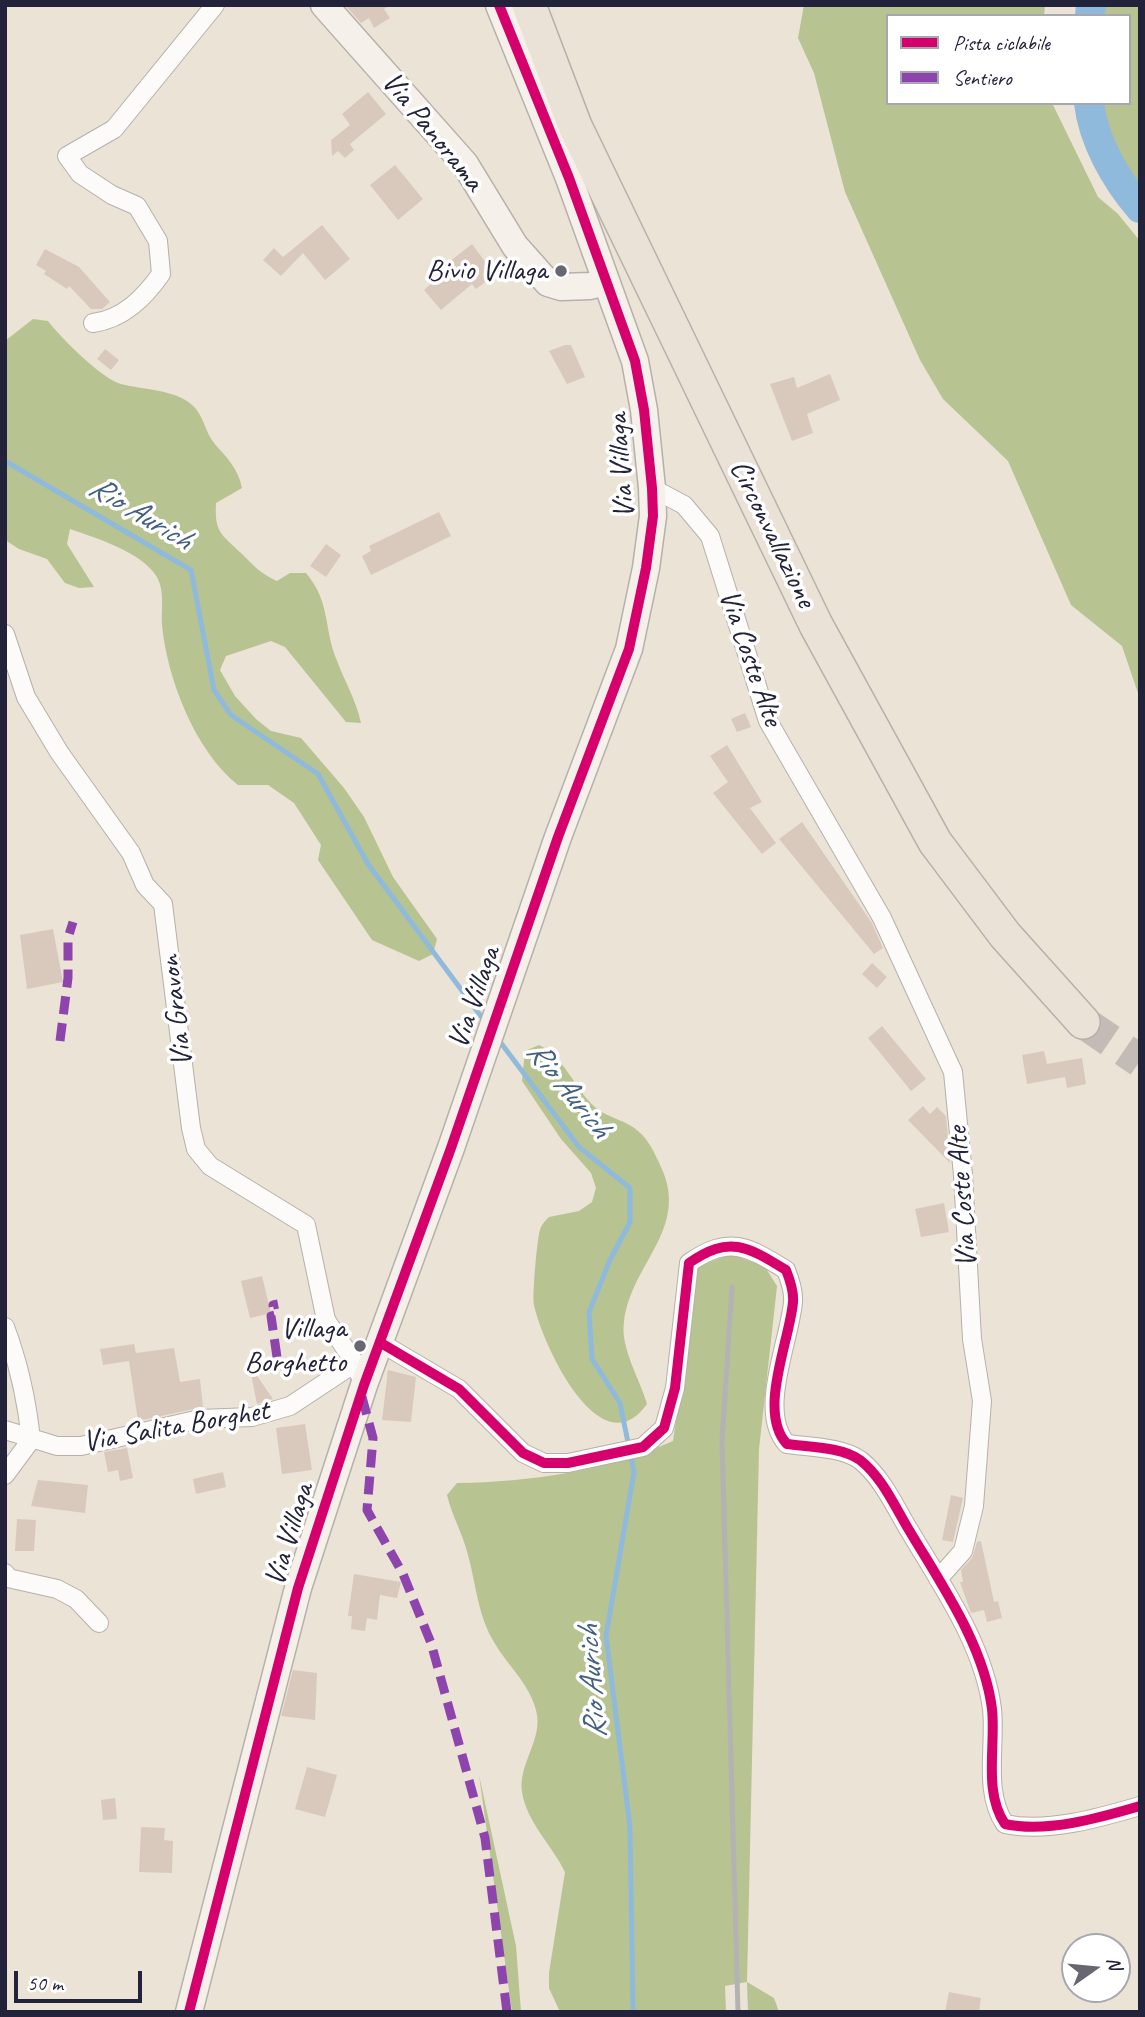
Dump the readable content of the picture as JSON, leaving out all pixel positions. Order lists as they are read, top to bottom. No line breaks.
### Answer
{"streets":{"highway":["Circonvallazione"],"street":["Via Panorama","Via Villaga","Via Coste Alte","Via Gravon","Via Salita Borghet"]},"crossings":[["Via Panorama","Via Villaga"],["Via Villaga","Via Coste Alte"],["Via Villaga","Via Gravon"],["Via Villaga","Via Salita Borghet"],["Via Gravon","Via Salita Borghet"]],"water":["Rio Aurich"],"places":["Bivio Villaga","Villaga Borghetto"],"legend":["Pista ciclabile","Sentiero"],"scale_bar":"50 m","north":"right"}
